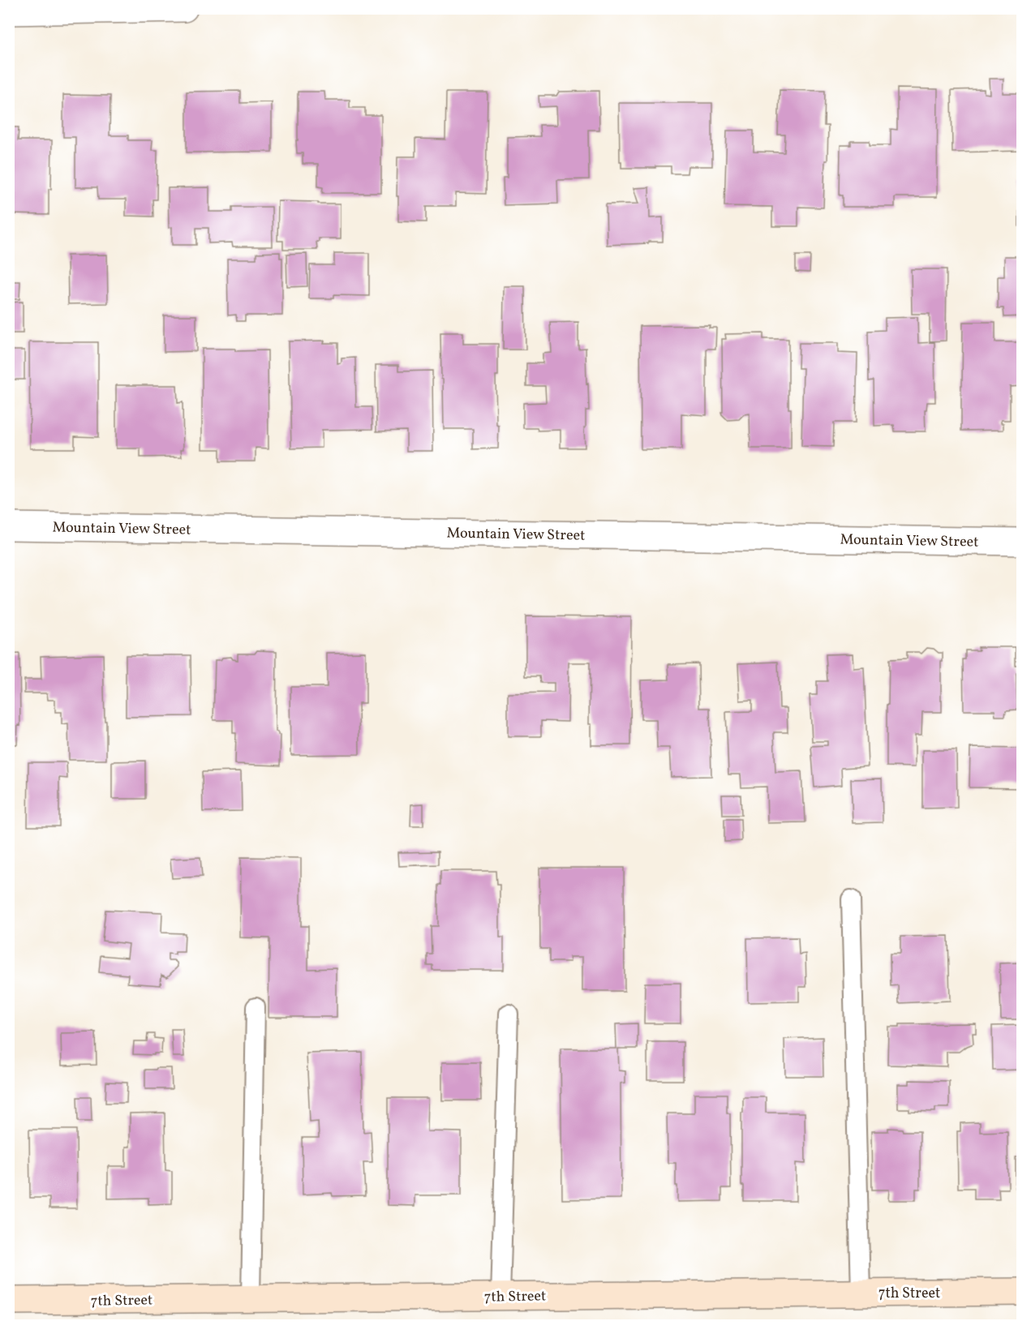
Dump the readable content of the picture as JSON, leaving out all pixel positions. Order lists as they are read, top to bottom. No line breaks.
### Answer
{"streets":{"street":["Mountain View Street","7th Street"]}}
